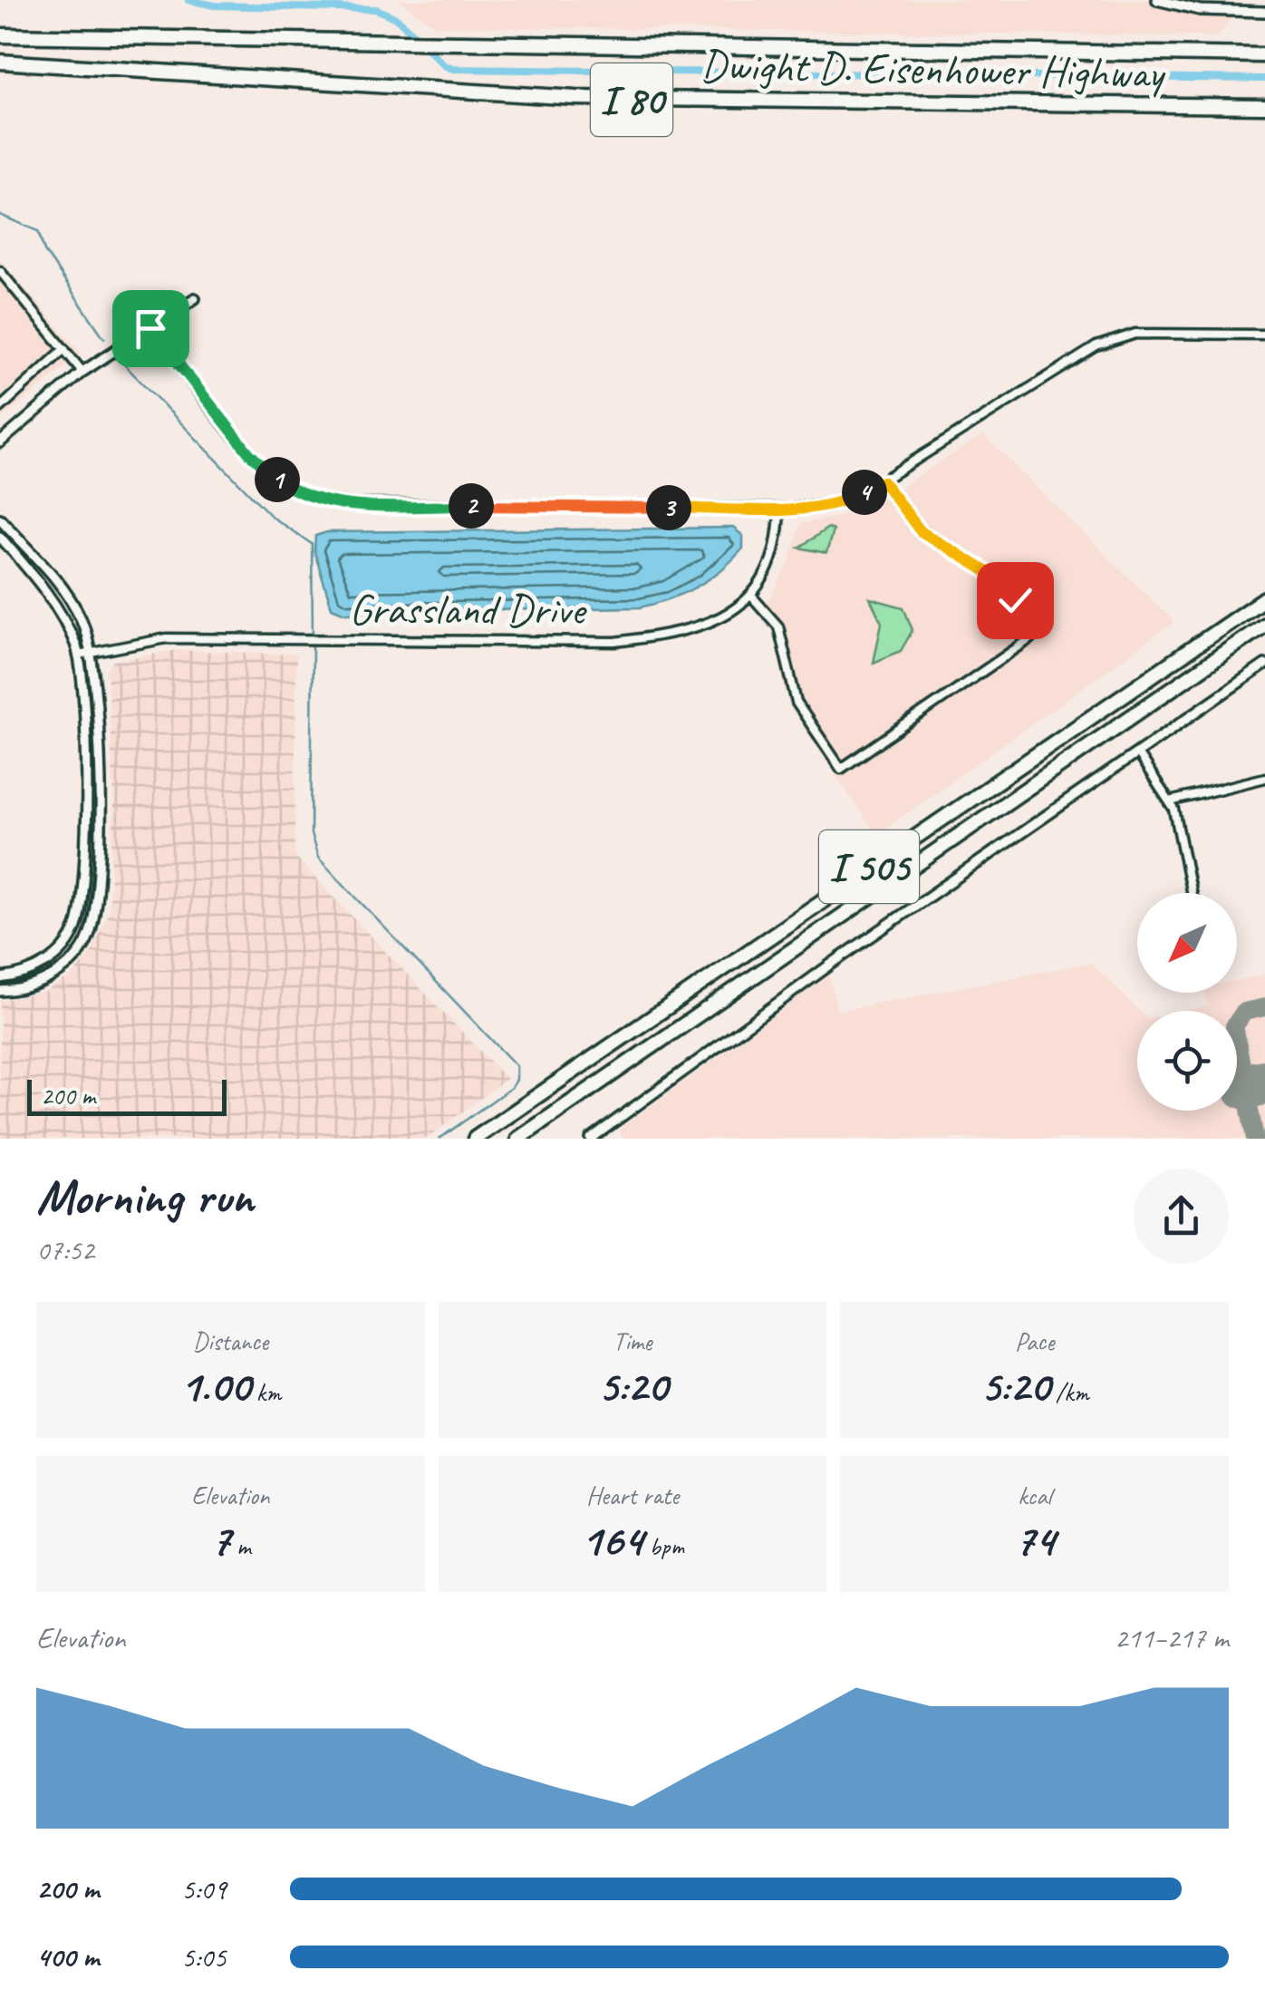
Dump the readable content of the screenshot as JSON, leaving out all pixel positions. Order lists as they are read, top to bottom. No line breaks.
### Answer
{"streets":{"highway":["Dwight D. Eisenhower Highway","I 80","I 505"],"street":["Grassland Drive"]},"scale_bar":"200 m","north":"bottom left","page":{"pins":["1","4","2","3"],"scale":"200 m","heading":["Morning run","07:52"],"stats":[["Distance","1.00 km"],["Time","5:20"],["Pace","5:20 /km"],["Elevation","7 m"],["Heart rate","164 bpm"],["kcal","74"]],"chart":["Elevation","211–217 m"],"list":[{"name":"200 m","note":"5:09"},{"name":"400 m","note":"5:05"}]}}
